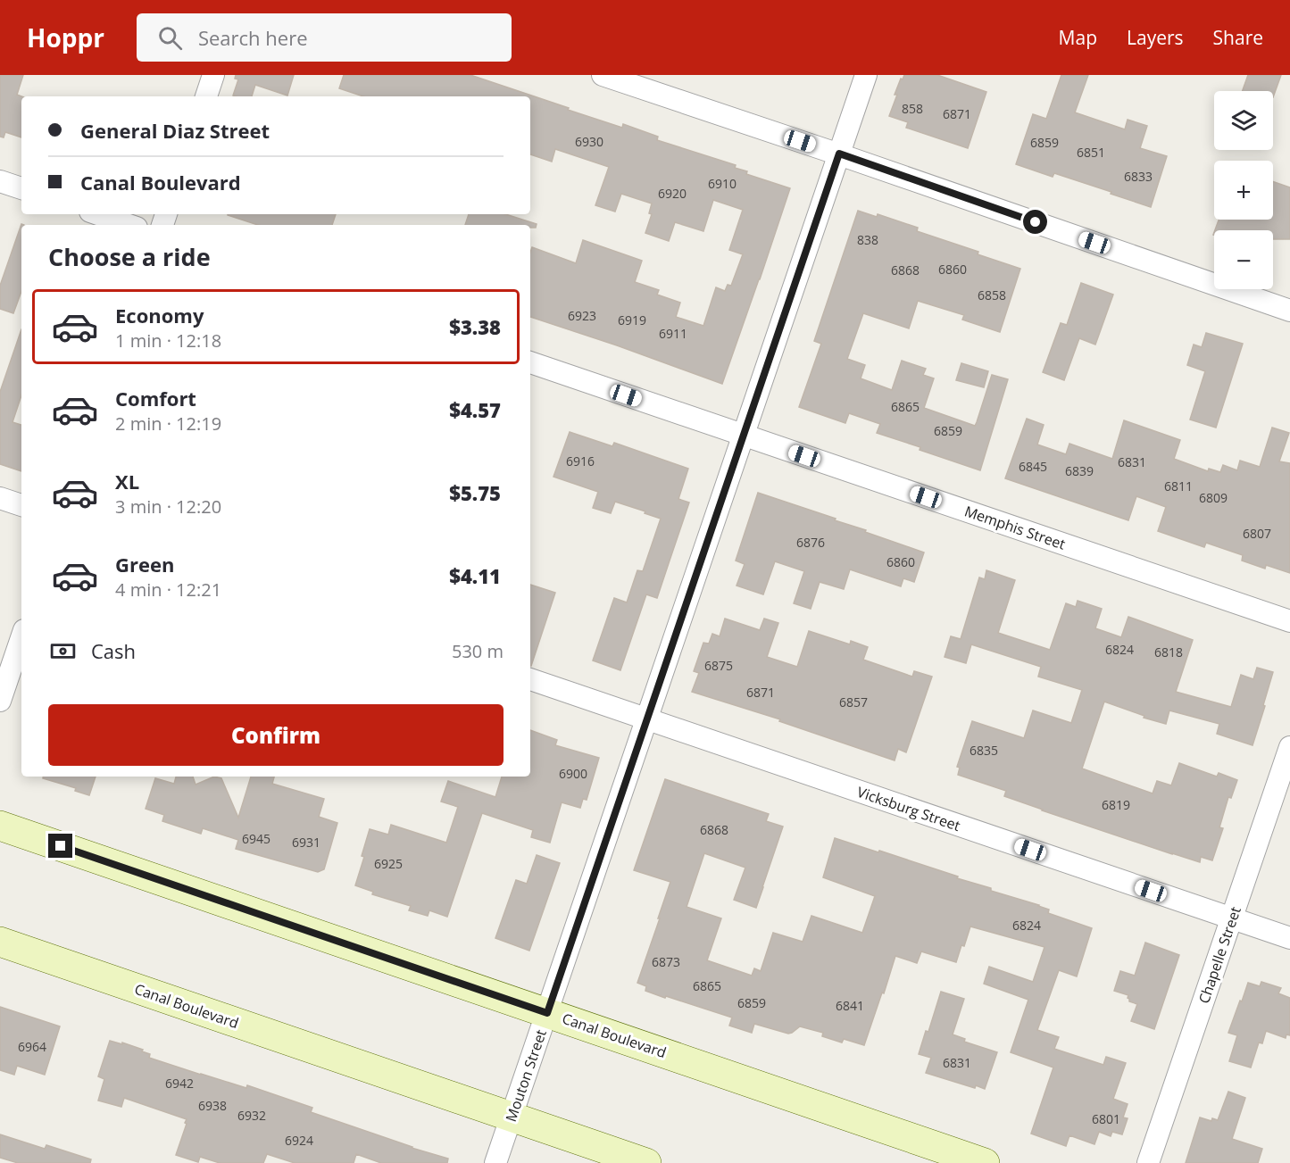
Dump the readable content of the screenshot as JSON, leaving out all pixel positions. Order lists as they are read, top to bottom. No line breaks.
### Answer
{"streets":{"main road":["Canal Boulevard"],"street":["Memphis Street","Vicksburg Street","Chapelle Street","Mouton Street"]},"crossings":[["Memphis Street","Mouton Street"],["Vicksburg Street","Chapelle Street"],["Vicksburg Street","Mouton Street"],["Canal Boulevard","Mouton Street"]],"house_numbers":["858","6871","6930","6859","6851","6833","6910","6920","838","6860","6868","6858","6923","6919","6911","6865","6859","6916","6831","6845","6839","6811","6809","6807","6876","6860","6824","6818","6875","6871","6857","6835","6900","6819","6868","6945","6931","6925","6824","6873","6865","6859","6841","6964","6831","6942","6938","6932","6801","6924"],"page":{"header":"Hoppr","search":"Search here","nav":["Map","Layers","Share"],"map_buttons":["+","−"],"banner":["General Diaz Street","Canal Boulevard"],"heading":"Choose a ride","list":[{"name":"Economy","note":"1 min · 12:18","value":"$3.38"},{"name":"Comfort","note":"2 min · 12:19","value":"$4.57"},{"name":"XL","note":"3 min · 12:20","value":"$5.75"},{"name":"Green","note":"4 min · 12:21","value":"$4.11"}],"pay":["Cash","530 m"],"buttons":"Confirm"}}
